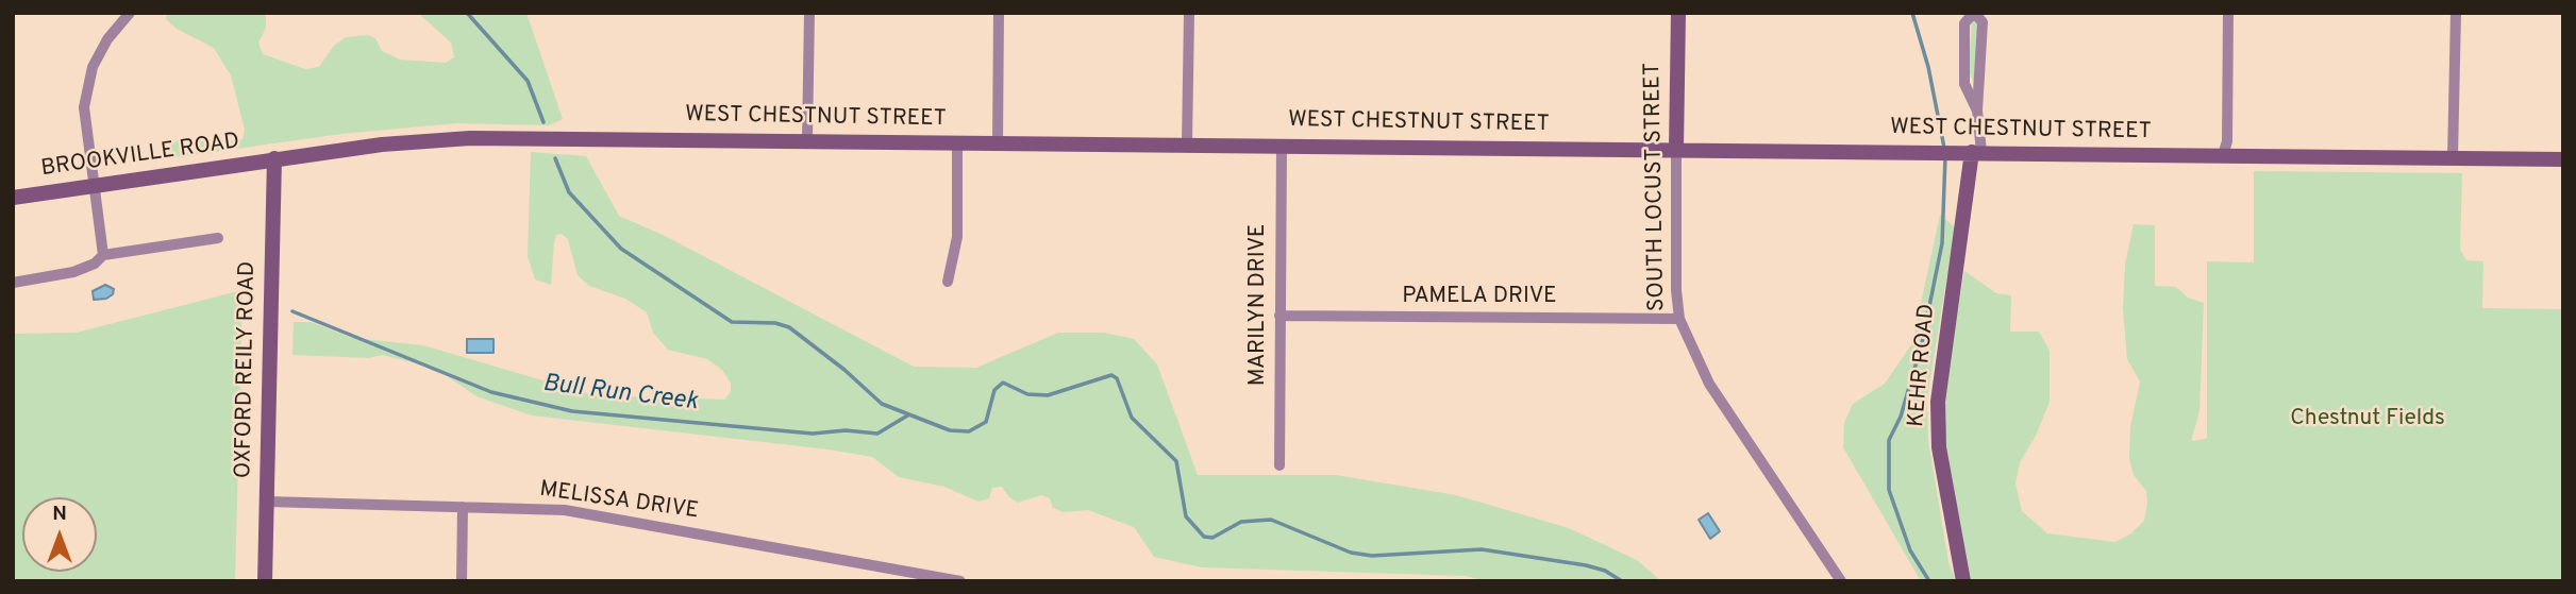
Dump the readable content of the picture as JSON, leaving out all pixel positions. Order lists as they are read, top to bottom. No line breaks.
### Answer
{"streets":{"main road":["WEST CHESTNUT STREET","BROOKVILLE ROAD","SOUTH LOCUST STREET","KEHR ROAD","OXFORD REILY ROAD"],"street":["PAMELA DRIVE","MARILYN DRIVE","MELISSA DRIVE"]},"crossings":[["WEST CHESTNUT STREET","BROOKVILLE ROAD"],["WEST CHESTNUT STREET","SOUTH LOCUST STREET"],["WEST CHESTNUT STREET","MARILYN DRIVE"],["WEST CHESTNUT STREET","KEHR ROAD"],["WEST CHESTNUT STREET","OXFORD REILY ROAD"],["BROOKVILLE ROAD","OXFORD REILY ROAD"],["SOUTH LOCUST STREET","PAMELA DRIVE"],["PAMELA DRIVE","MARILYN DRIVE"],["OXFORD REILY ROAD","MELISSA DRIVE"]],"water":["Bull Run Creek"],"parks":["Chestnut Fields"],"north":"top"}
